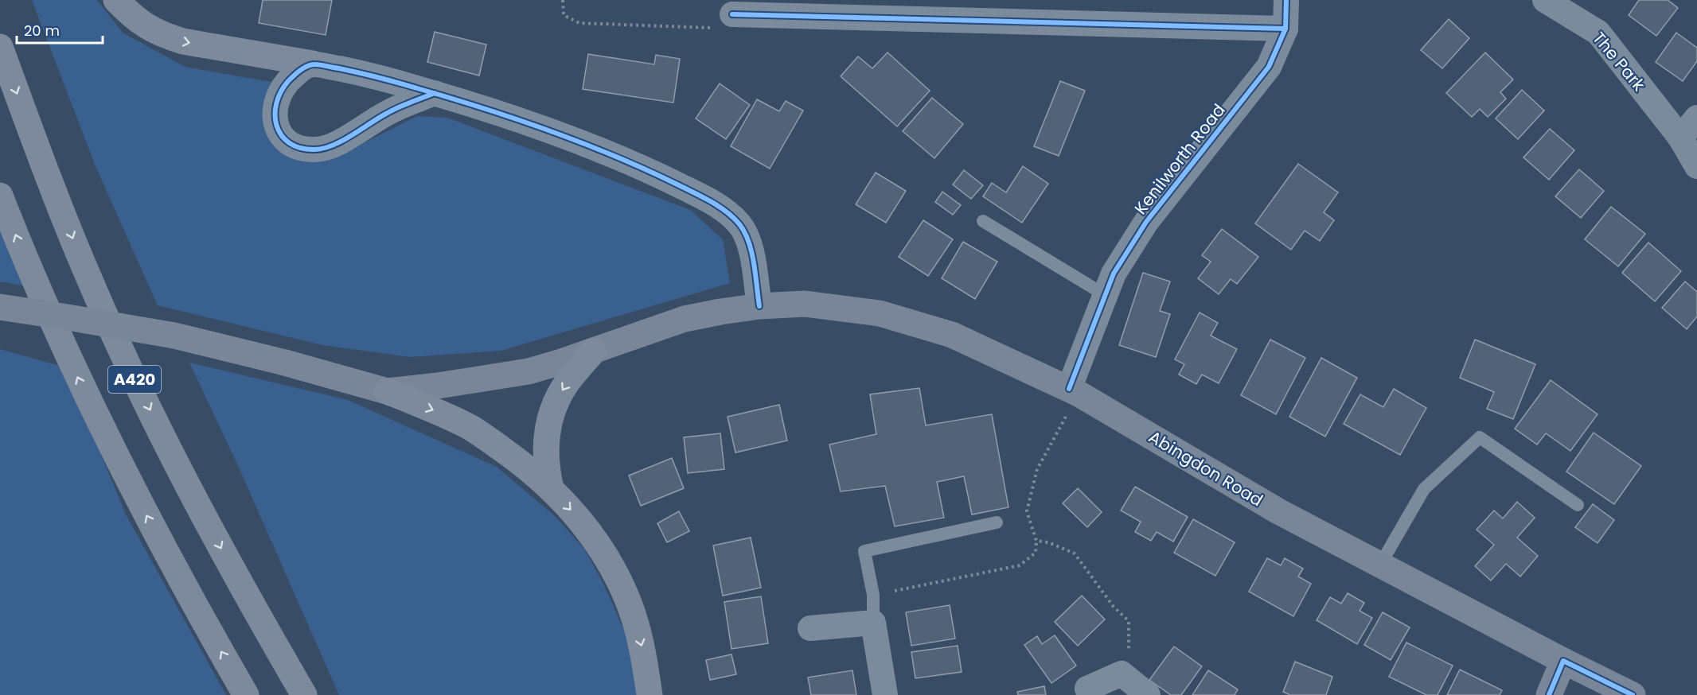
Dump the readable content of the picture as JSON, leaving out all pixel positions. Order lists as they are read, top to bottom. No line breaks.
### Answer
{"streets":{"highway":["A420"],"main road":["Abingdon Road"],"street":["The Park","Kenilworth Road"]},"crossings":[["Kenilworth Road","Abingdon Road"]],"scale_bar":"20 m"}
